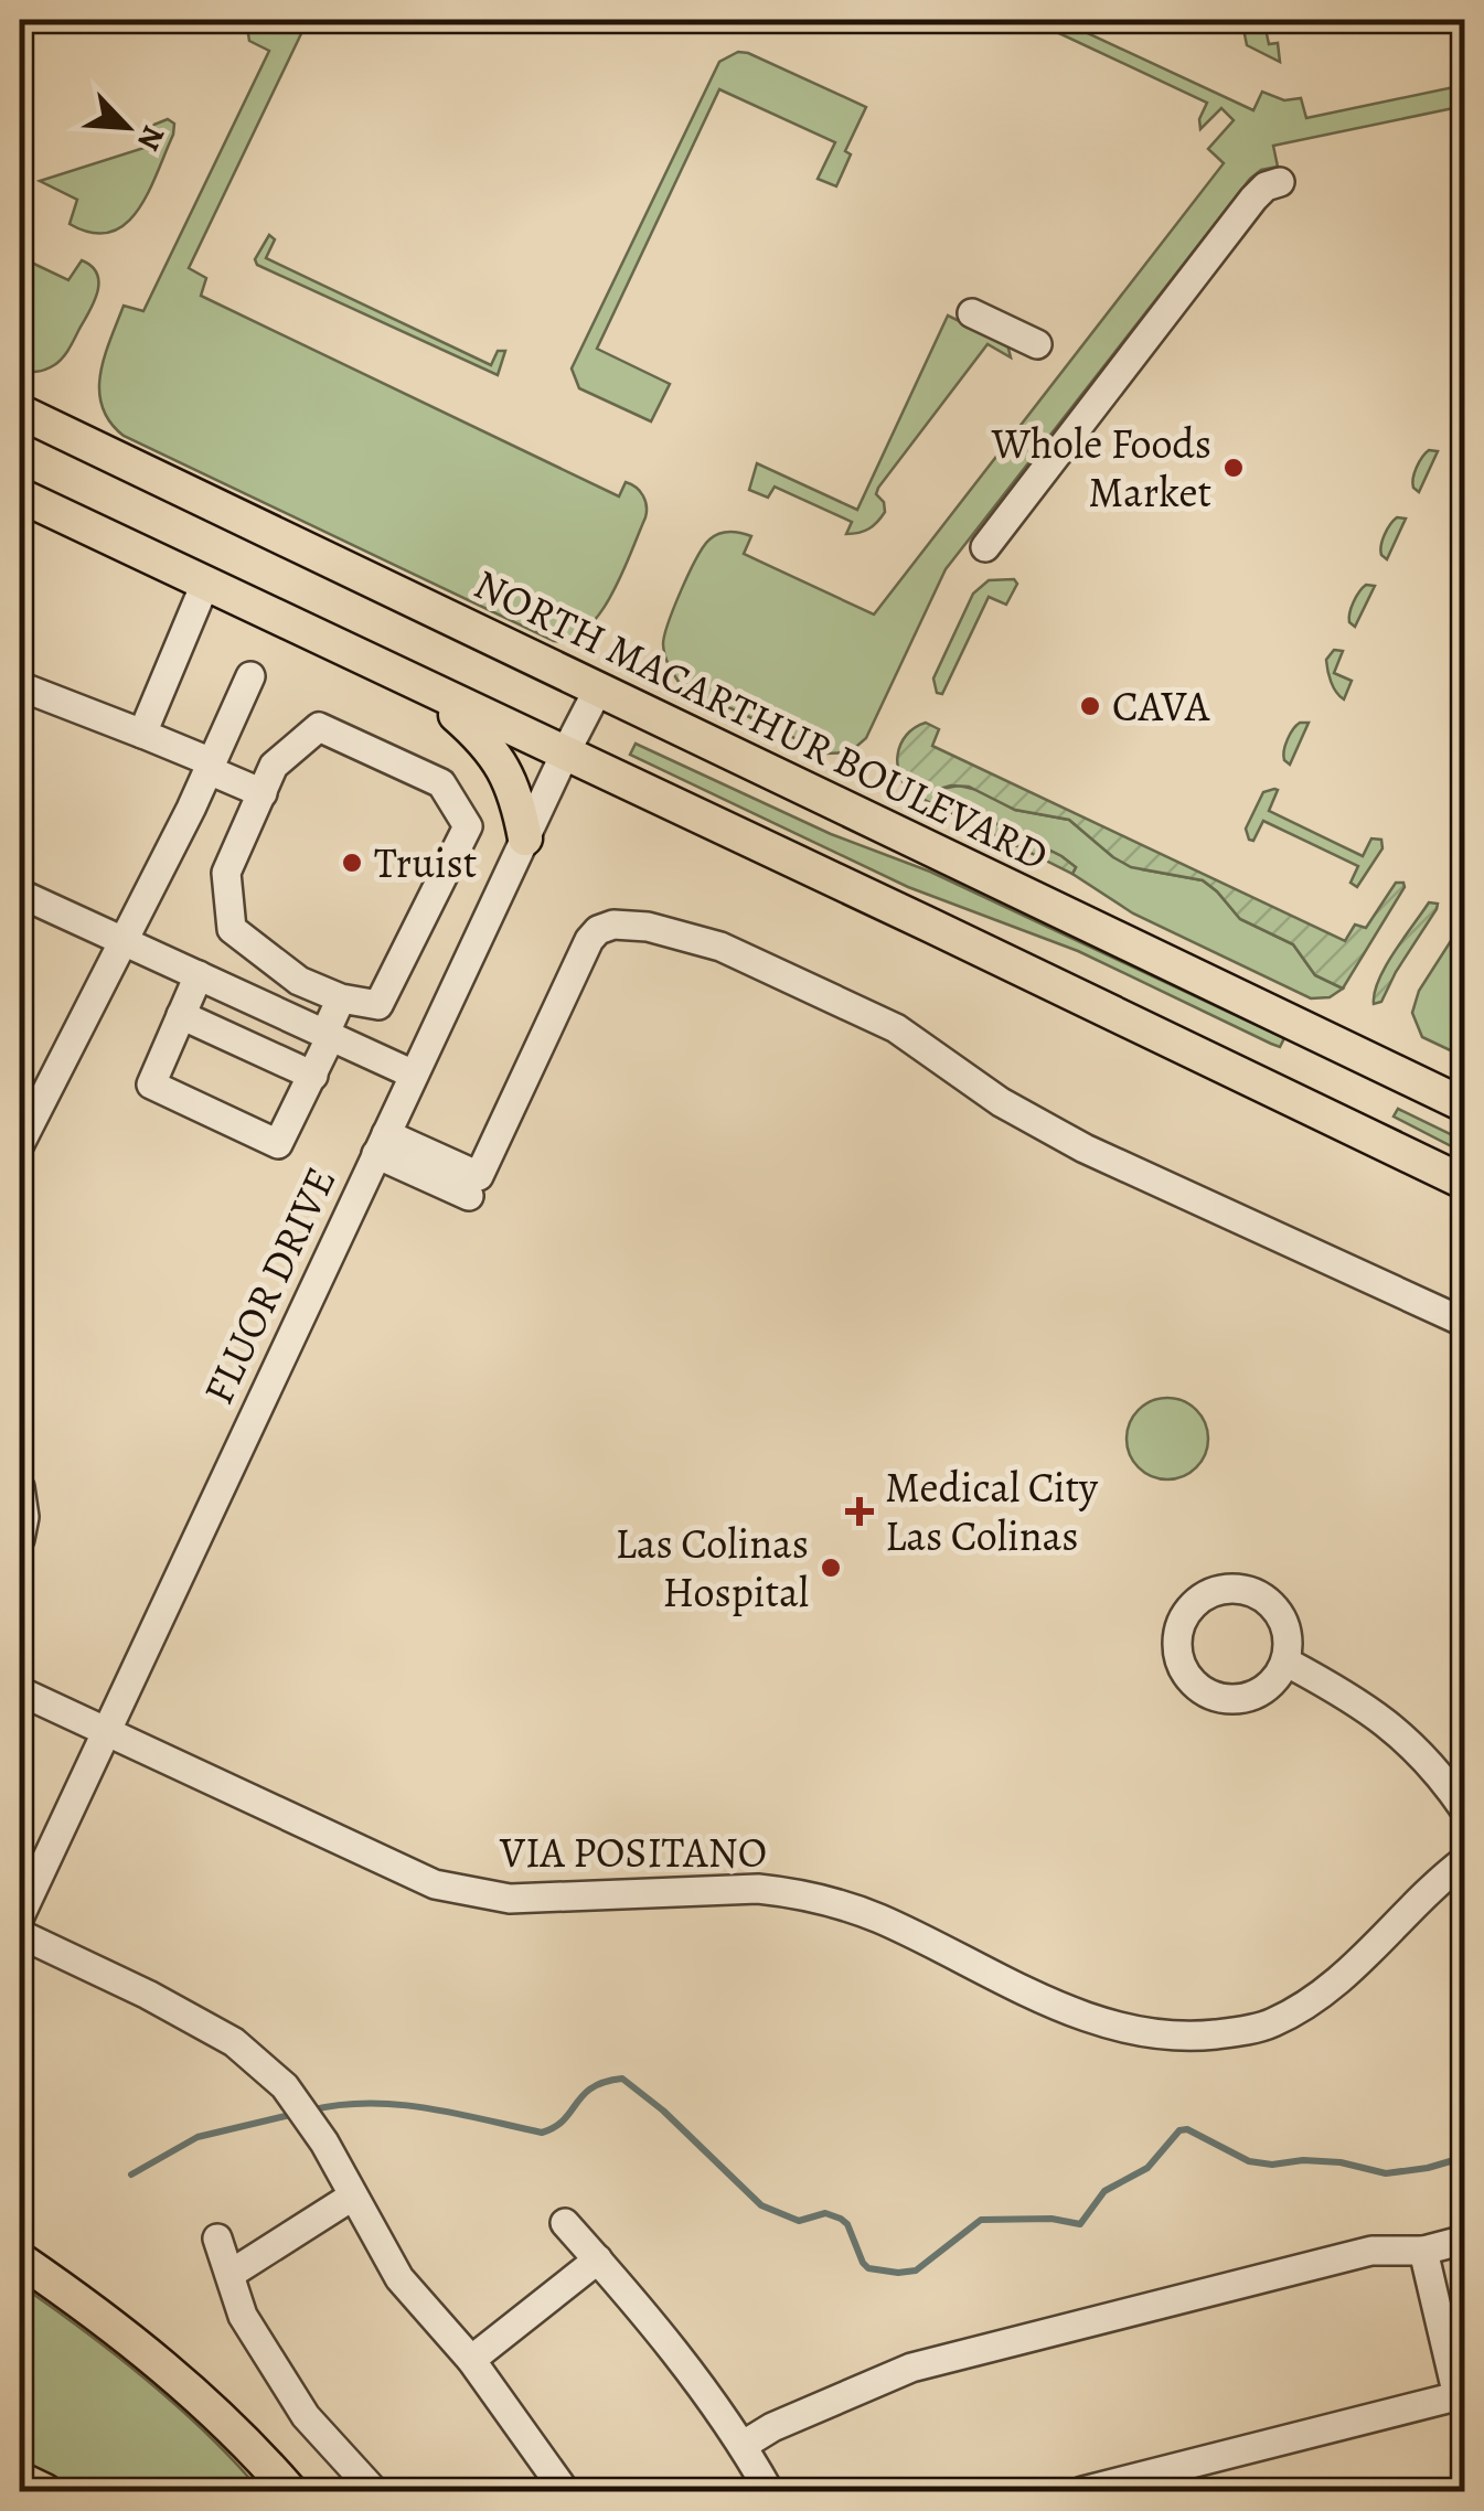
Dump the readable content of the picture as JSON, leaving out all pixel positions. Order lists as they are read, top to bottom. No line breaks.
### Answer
{"streets":{"main road":["NORTH MACARTHUR BOULEVARD"],"street":["FLUOR DRIVE","VIA POSITANO"]},"crossings":[["NORTH MACARTHUR BOULEVARD","FLUOR DRIVE"],["FLUOR DRIVE","VIA POSITANO"]],"places":{"other":["Whole Foods Market","CAVA","Truist","Las Colinas Hospital"],"health":["Medical City Las Colinas"]},"north":"bottom right"}
